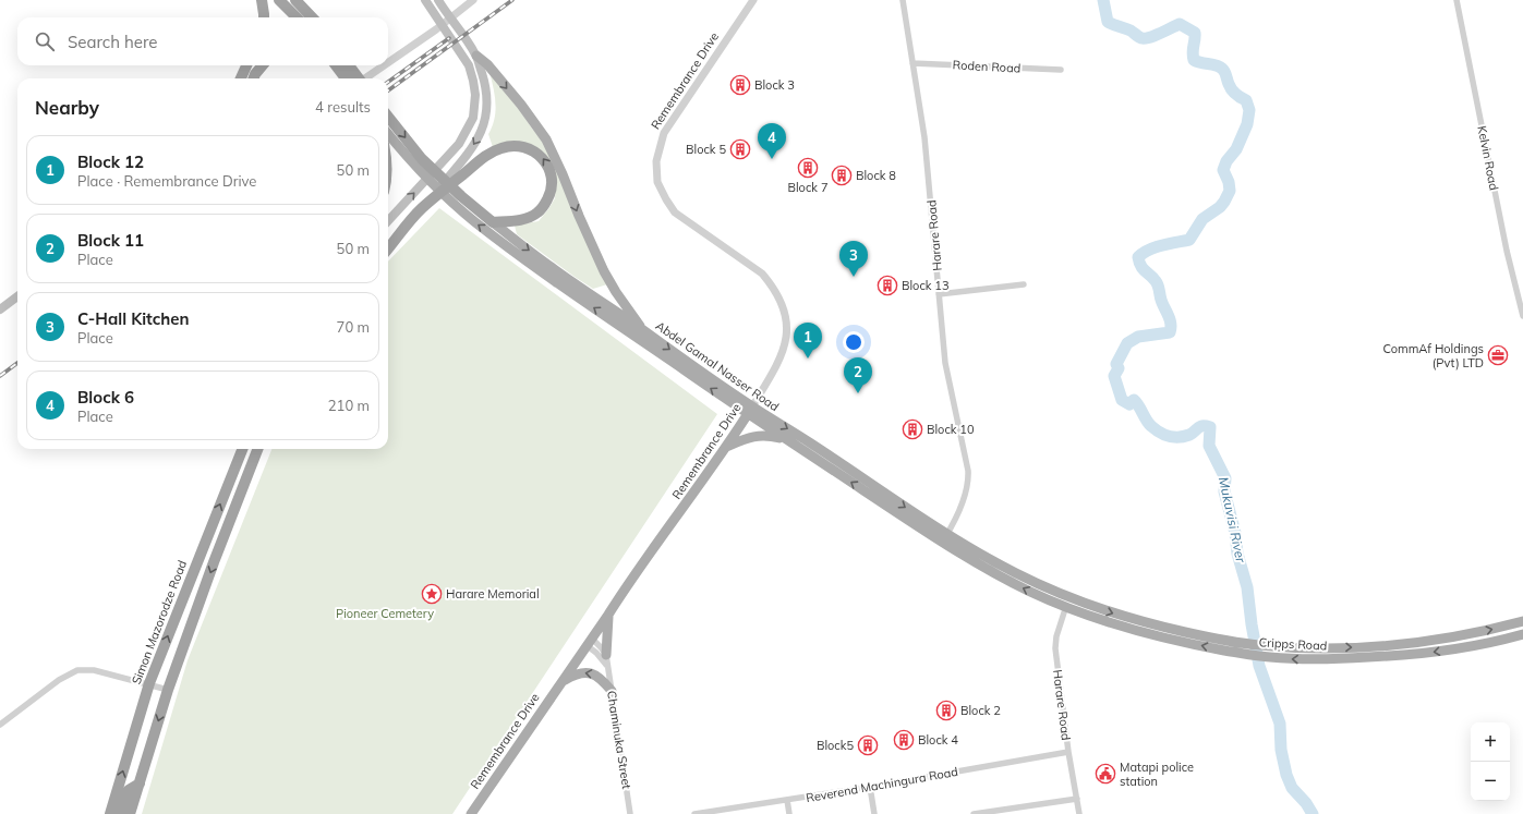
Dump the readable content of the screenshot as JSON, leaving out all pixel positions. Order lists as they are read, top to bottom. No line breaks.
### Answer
{"streets":{"highway":["Abdel Gamal Nasser Road","Simon Mazorodze Road"],"main road":["Remembrance Drive","Cripps Road"],"street":["Roden Road","Kelvin Road","Harare Road","Chaminuka Street","Reverend Machingura Road"]},"crossings":[["Roden Road","Harare Road"],["Remembrance Drive","Abdel Gamal Nasser Road"],["Harare Road","Abdel Gamal Nasser Road"],["Harare Road","Cripps Road"],["Harare Road","Reverend Machingura Road"],["Abdel Gamal Nasser Road","Cripps Road"]],"water":["Mukuvisi River"],"parks":["Pioneer Cemetery"],"places":{"building":["Block 3","Block 5","Block 7","Block 8","Block 13","Block 10","Block 2","Block 4","Block5"],"office":["CommAf Holdings (Pvt) LTD"],"place":["Harare Memorial"],"public building":["Matapi police station"]},"page":{"search":"Search here","heading":["Nearby","4 results"],"pins":["4","3","1","2"],"list":[{"mark":"1","name":"Block 12","note":"Place · Remembrance Drive","value":"50 m"},{"mark":"2","name":"Block 11","note":"Place","value":"50 m"},{"mark":"3","name":"C-Hall Kitchen","note":"Place","value":"70 m"},{"mark":"4","name":"Block 6","note":"Place","value":"210 m"}],"map_buttons":["+","−"]}}
